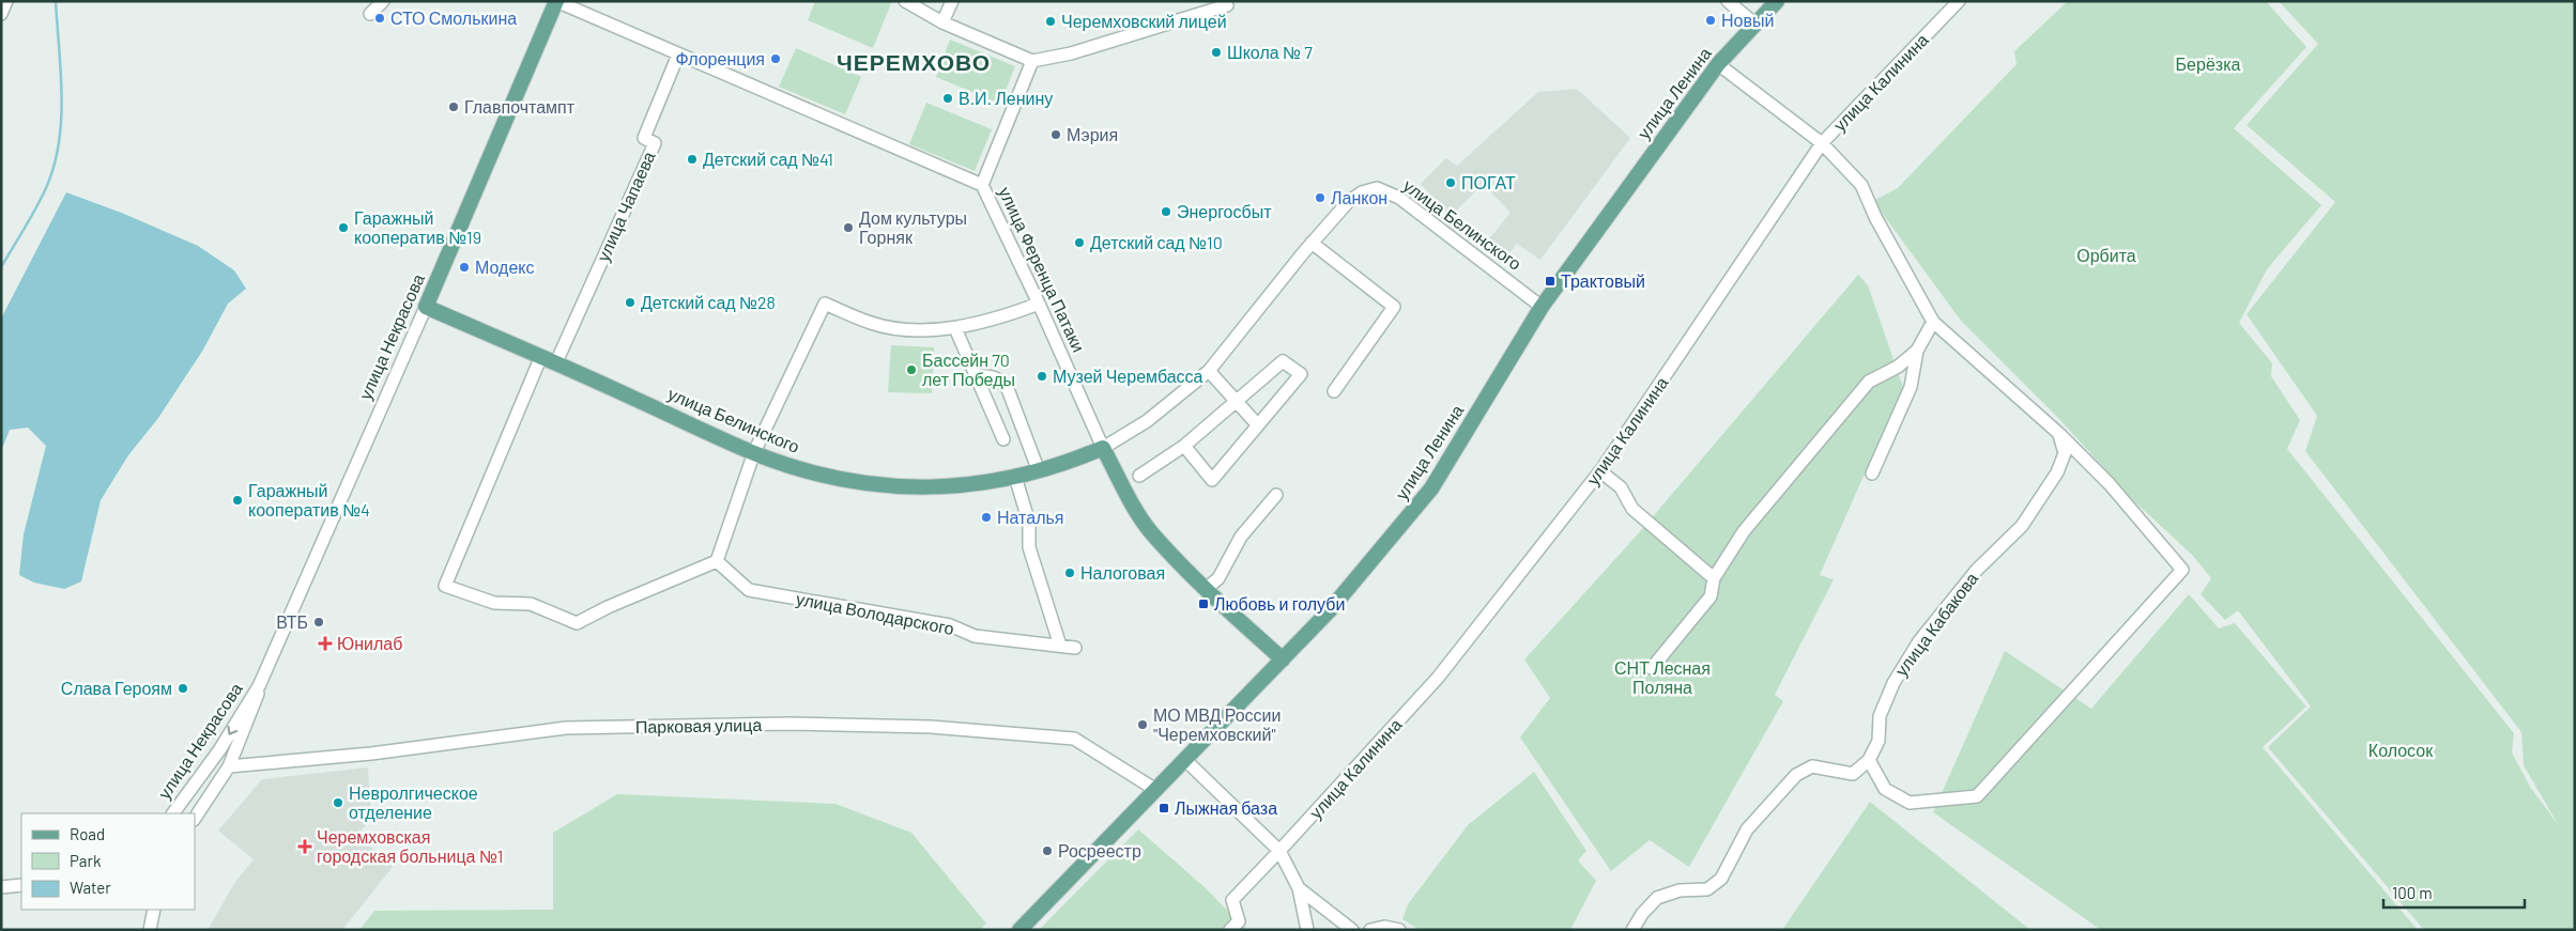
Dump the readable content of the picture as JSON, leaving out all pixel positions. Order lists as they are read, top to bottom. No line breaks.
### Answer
{"streets":{"main road":["улица Ленина","улица Белинского","улица Ференца Патаки","улица Некрасова"],"street":["улица Калинина","улица Чапаева","улица Володарского","улица Кабакова","Парковая улица"]},"crossings":[["улица Ленина","улица Белинского"],["улица Ленина","улица Ференца Патаки"],["улица Ленина","Парковая улица"],["улица Чапаева","улица Белинского"],["улица Чапаева","улица Ференца Патаки"],["улица Белинского","улица Ференца Патаки"],["улица Белинского","улица Некрасова"],["улица Ференца Патаки","улица Некрасова"],["улица Некрасова","Парковая улица"]],"districts":["ЧЕРЕМХОВО"],"parks":["Берёзка","Орбита","СНТ Лесная Поляна","Колосок"],"places":{"other":["СТО Смолькина","Новый","Черемховский лицей","Школа № 7","Флоренция","В.И. Ленину","Главпочтампт","Мэрия","Детский сад №41","ПОГАТ","Ланкон","Энергосбыт","Гаражный кооператив №19","Дом культуры Горняк","Детский сад №10","Модекс","Детский сад №28","Бассейн 70 лет Победы","Музей Черембасса","Гаражный кооператив №4","Наталья","Налоговая","ВТБ","Слава Героям","МО МВД России \"Черемховский\"","Невролгическое отделение","Росреестр"],"transit":["Трактовый","Любовь и голуби","Лыжная база"],"health":["Юнилаб","Черемховская городская больница №1"]},"legend":["Road","Park","Water"],"scale_bar":"100 m"}
